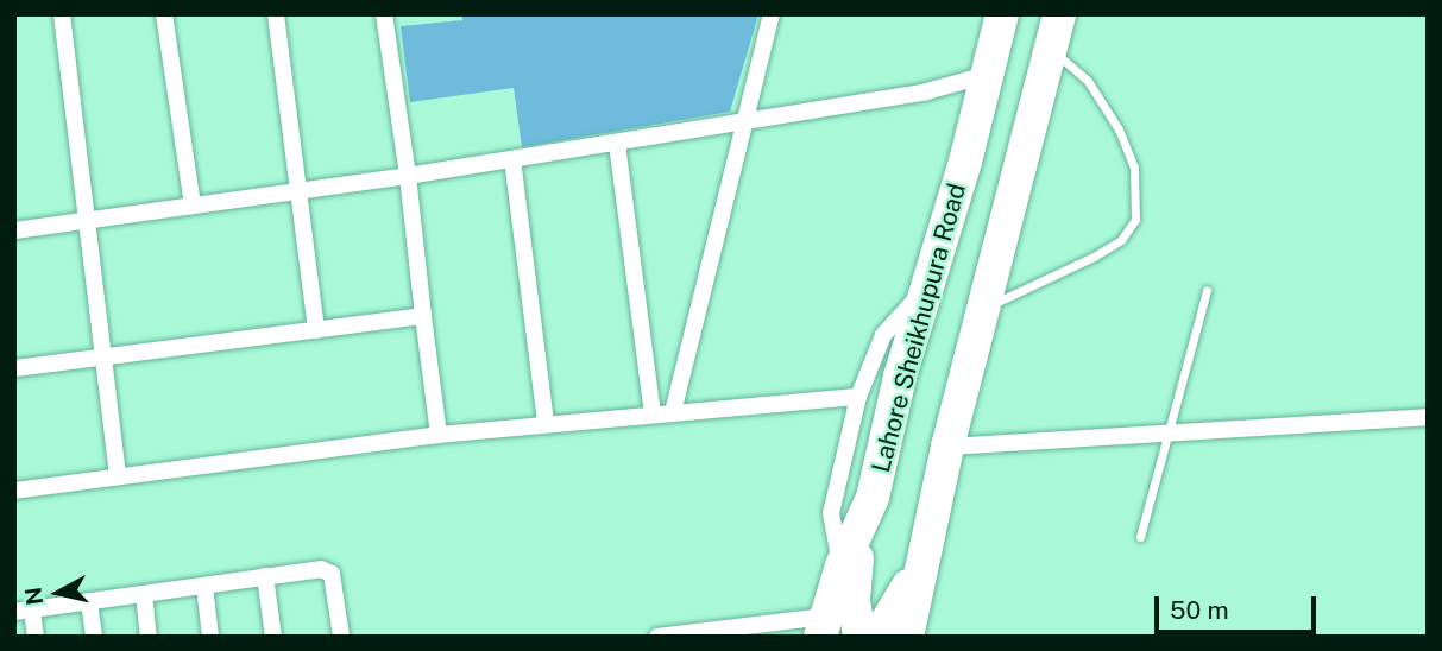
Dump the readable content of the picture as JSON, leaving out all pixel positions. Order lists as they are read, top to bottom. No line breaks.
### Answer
{"streets":{"highway":["Lahore Sheikhupura Road"]},"scale_bar":"50 m","north":"left"}
